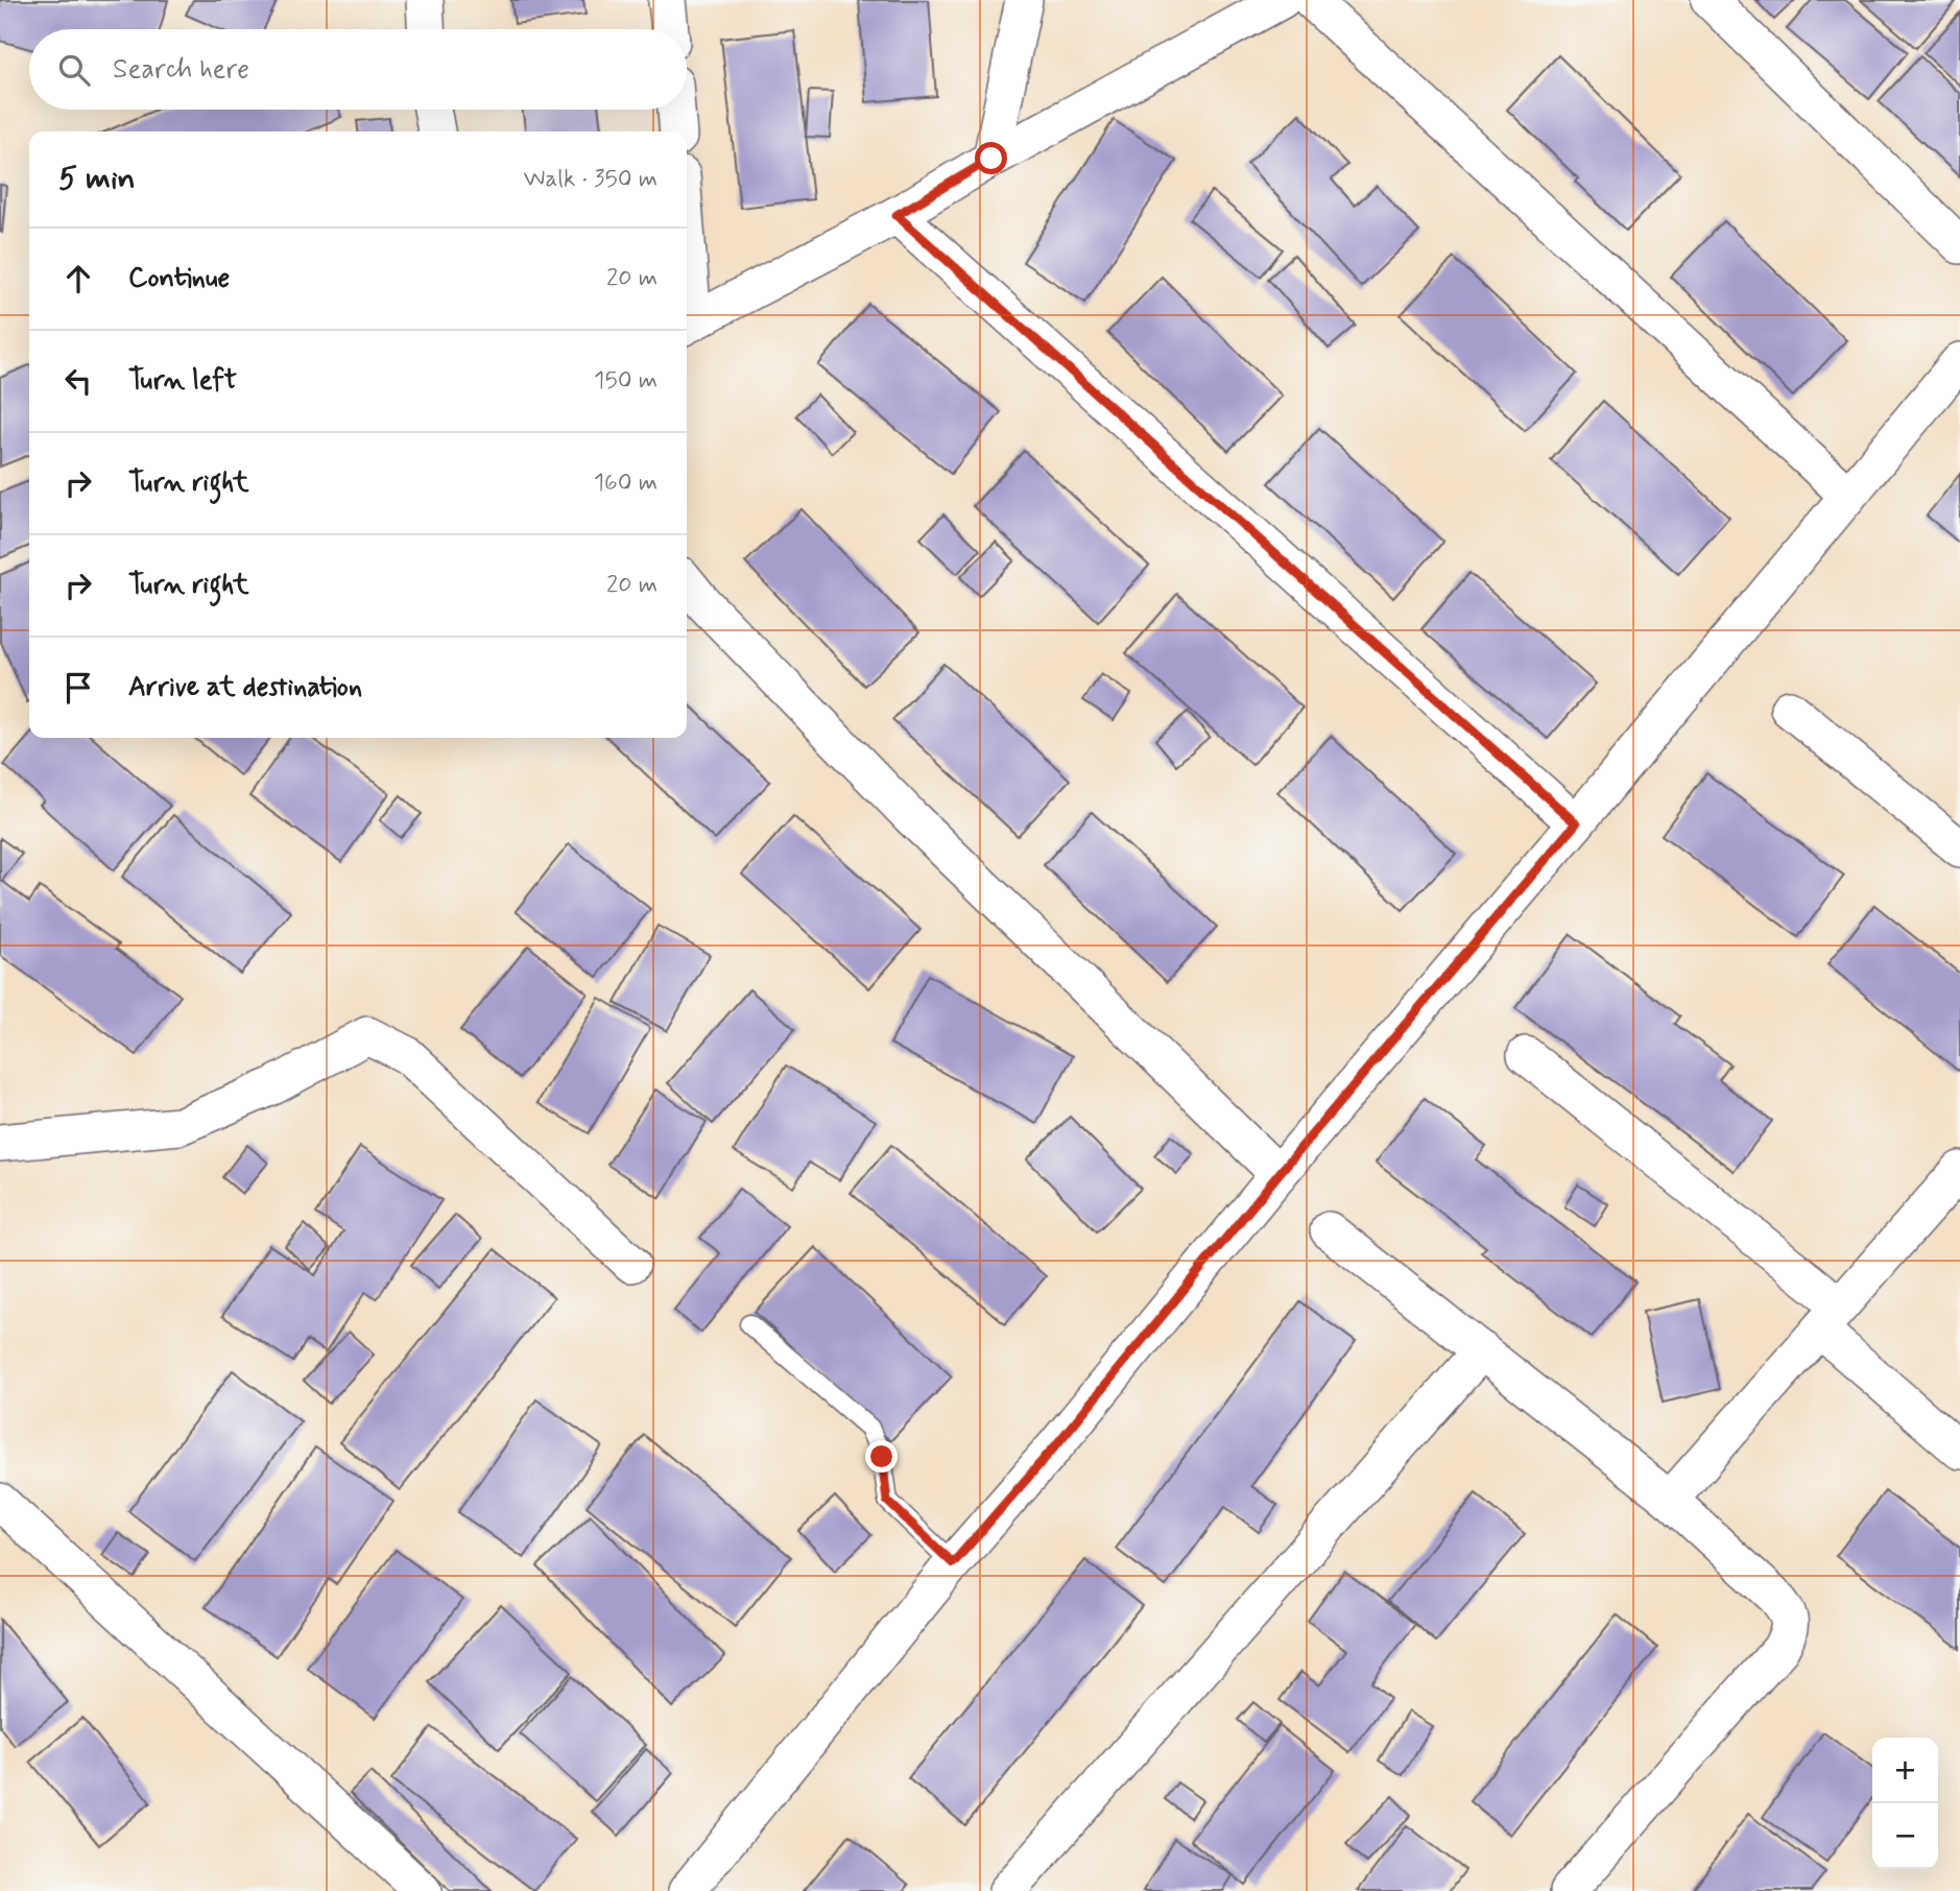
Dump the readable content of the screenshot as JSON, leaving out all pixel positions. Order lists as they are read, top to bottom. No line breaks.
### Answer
{"page":{"search":"Search here","heading":["5 min","Walk · 350 m"],"list":[["Continue","20 m"],["Turn left","150 m"],["Turn right","160 m"],["Turn right","20 m"],"Arrive at destination"],"map_buttons":["+","−"]}}
